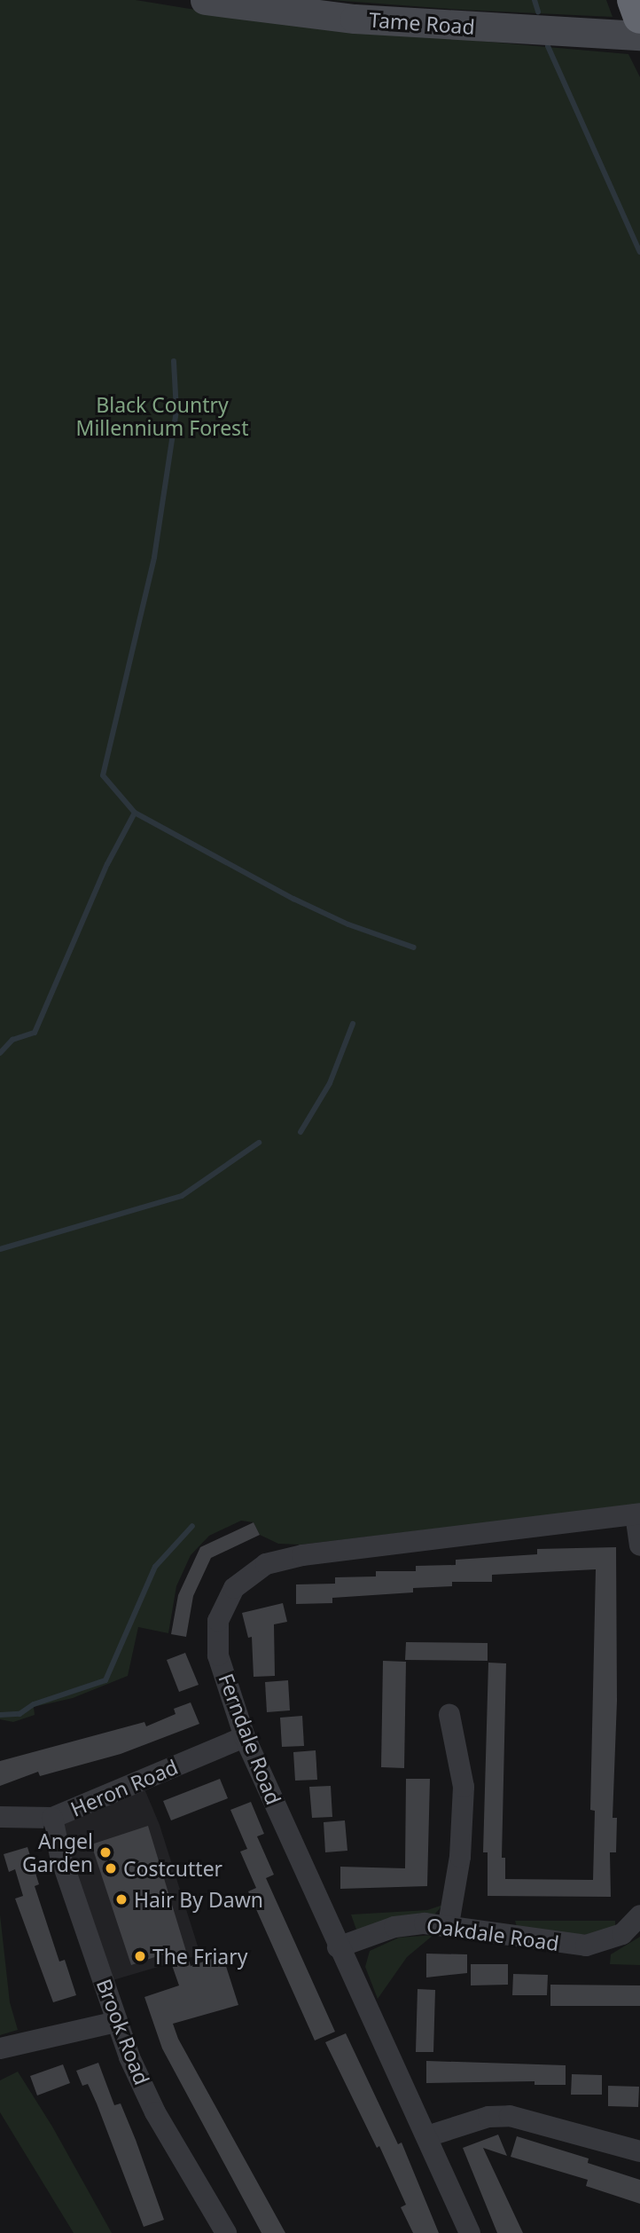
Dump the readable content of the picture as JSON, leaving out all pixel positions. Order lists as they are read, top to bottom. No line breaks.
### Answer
{"streets":{"street":["Tame Road","Ferndale Road","Heron Road","Oakdale Road","Brook Road"]},"crossings":[["Ferndale Road","Heron Road"],["Ferndale Road","Oakdale Road"],["Heron Road","Brook Road"]],"parks":["Black Country Millennium Forest"],"places":["Angel Garden","Costcutter","Hair By Dawn","The Friary"]}
